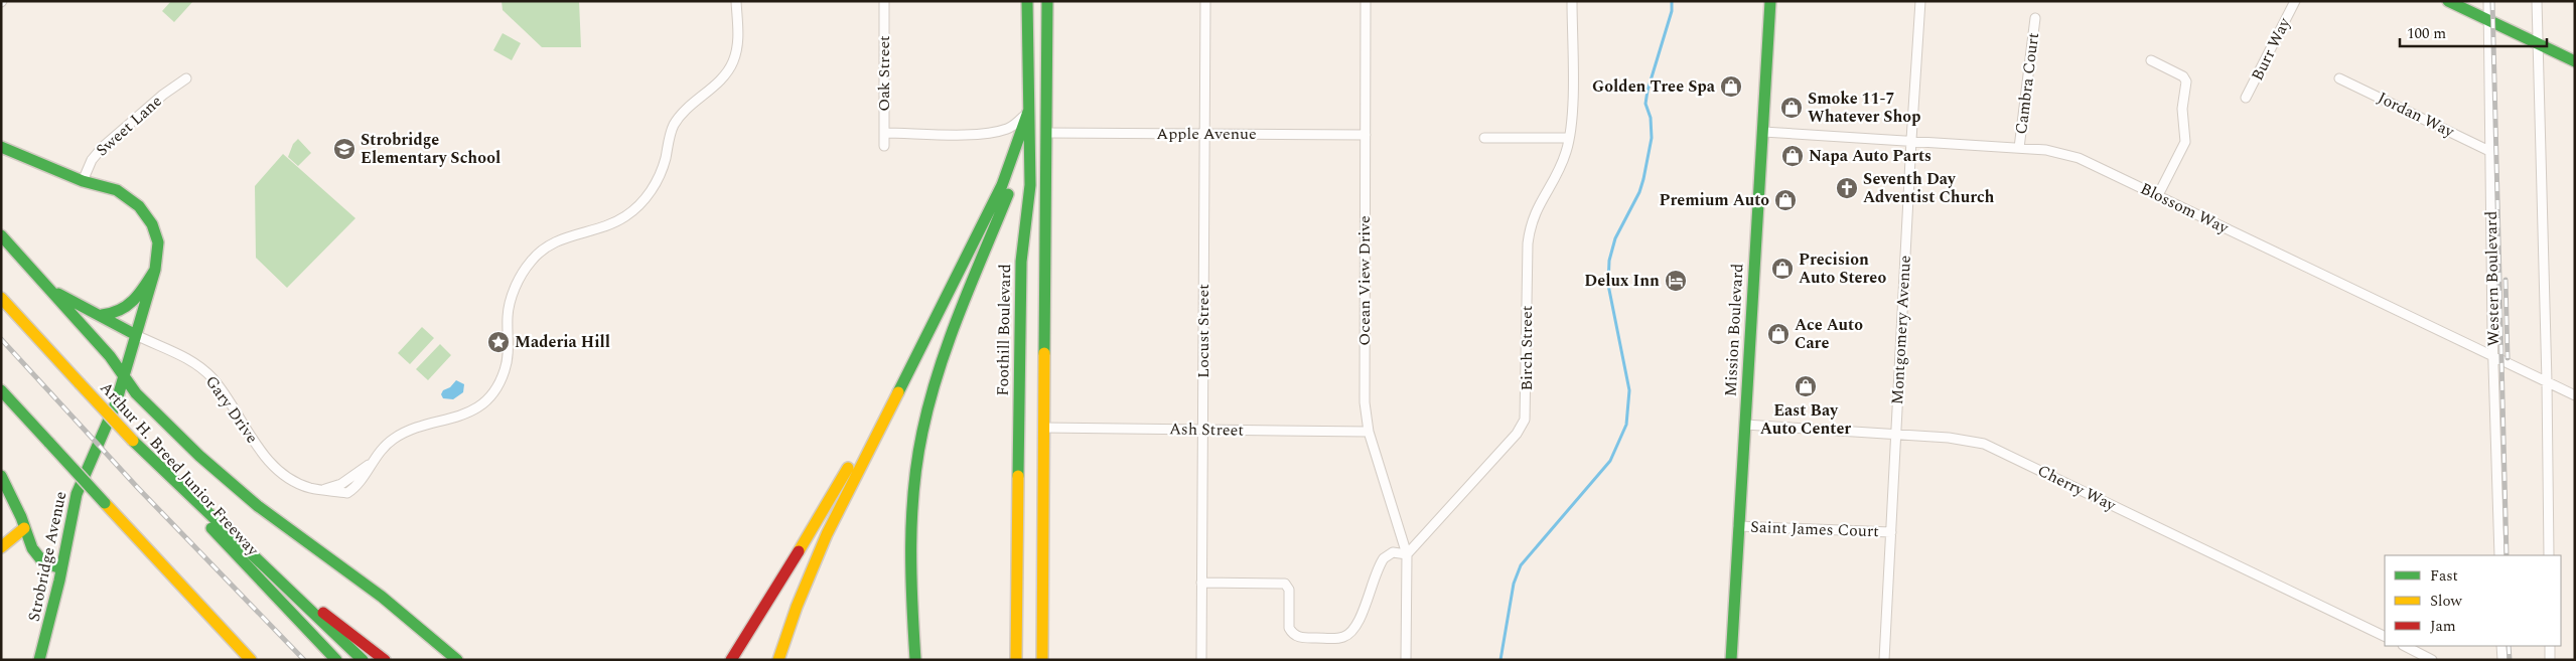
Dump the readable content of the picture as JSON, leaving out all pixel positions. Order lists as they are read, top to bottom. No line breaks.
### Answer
{"streets":{"main road":["Foothill Boulevard","Mission Boulevard","Arthur H. Breed Junior Freeway","Strobridge Avenue"],"street":["Burr Way","Oak Street","Cambra Court","Jordan Way","Sweet Lane","Apple Avenue","Blossom Way","Western Boulevard","Ocean View Drive","Montgomery Avenue","Locust Street","Birch Street","Gary Drive","Ash Street","Cherry Way","Saint James Court"]},"crossings":[["Cambra Court","Blossom Way"],["Jordan Way","Western Boulevard"],["Sweet Lane","Strobridge Avenue"],["Apple Avenue","Ocean View Drive"],["Apple Avenue","Locust Street"],["Blossom Way","Western Boulevard"],["Blossom Way","Mission Boulevard"],["Blossom Way","Montgomery Avenue"],["Ocean View Drive","Birch Street"],["Ocean View Drive","Ash Street"],["Mission Boulevard","Cherry Way"],["Mission Boulevard","Saint James Court"],["Montgomery Avenue","Cherry Way"],["Montgomery Avenue","Saint James Court"],["Locust Street","Ash Street"],["Gary Drive","Strobridge Avenue"]],"places":{"shop":["Golden Tree Spa","Smoke 11-7 Whatever Shop","Napa Auto Parts","Premium Auto","Precision Auto Stereo","Ace Auto Care","East Bay Auto Center"],"school or university":["Strobridge Elementary School"],"church":["Seventh Day Adventist Church"],"hotel":["Delux Inn"],"place":["Maderia Hill"]},"legend":["Fast","Slow","Jam"],"scale_bar":"100 m"}
